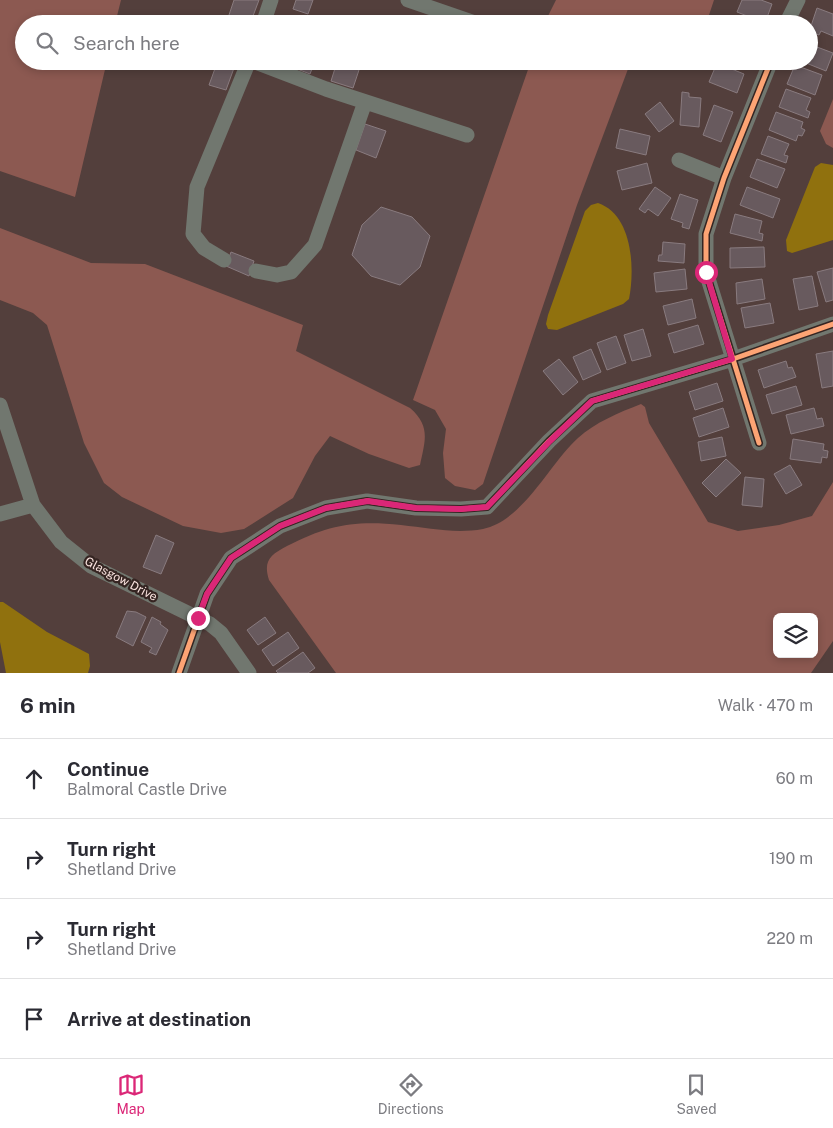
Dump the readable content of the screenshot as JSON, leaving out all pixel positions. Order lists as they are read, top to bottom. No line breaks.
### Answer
{"streets":{"street":["Glasgow Drive"]},"page":{"search":"Search here","heading":["6 min","Walk · 470 m"],"list":[["Continue","Balmoral Castle Drive","60 m"],["Turn right","Shetland Drive","190 m"],["Turn right","Shetland Drive","220 m"],"Arrive at destination"],"nav":["Map","Directions","Saved"]}}
